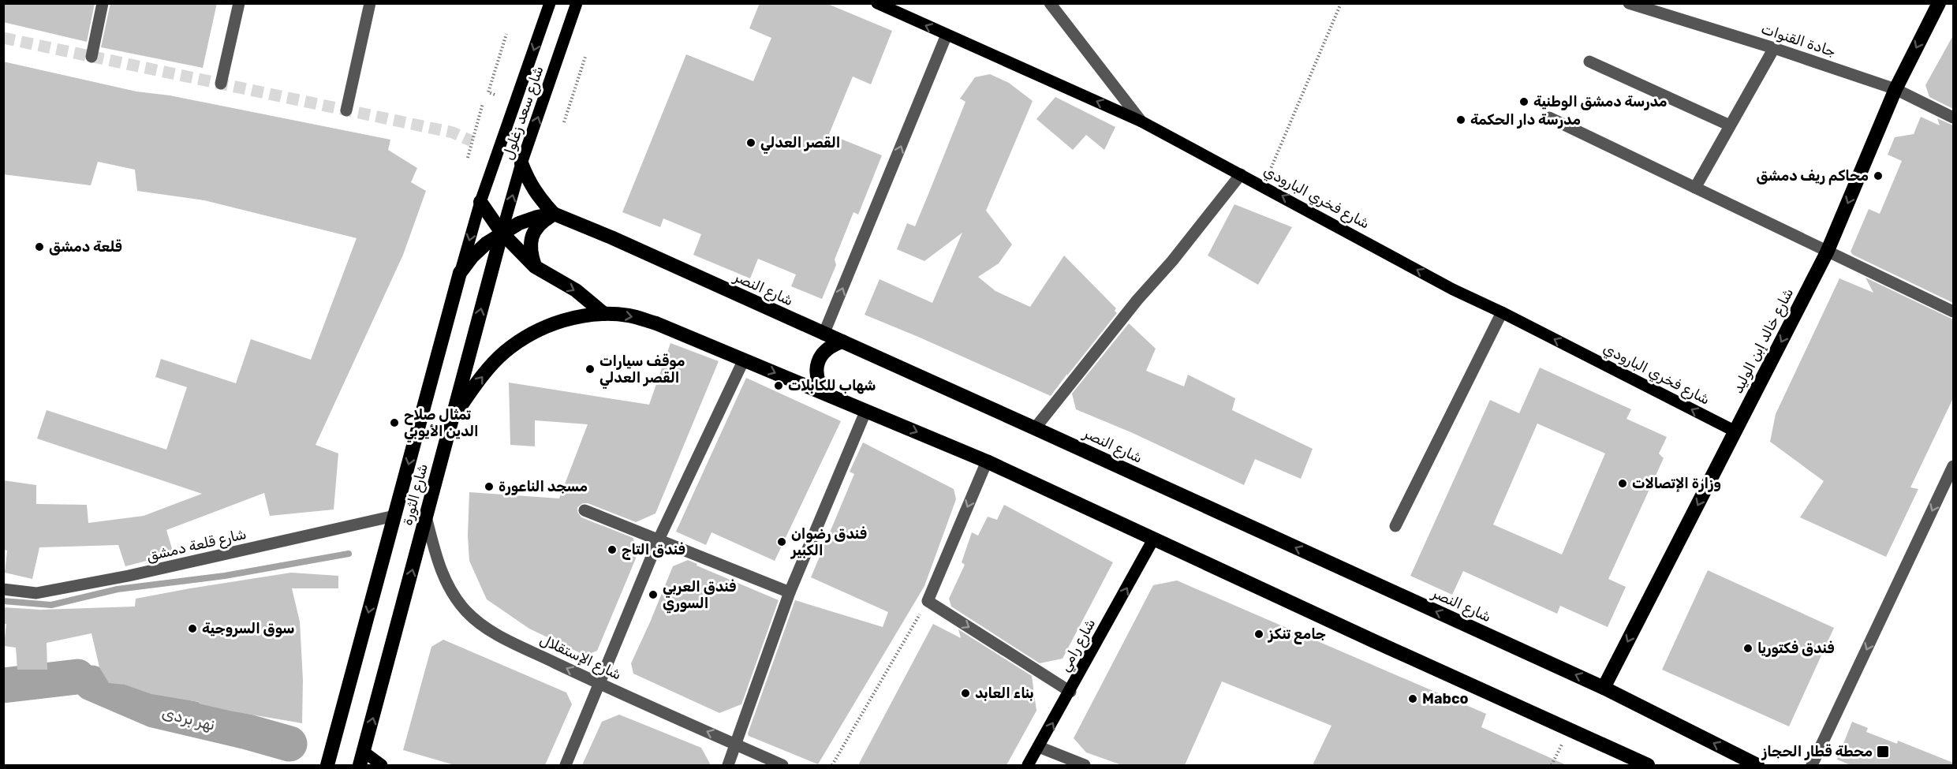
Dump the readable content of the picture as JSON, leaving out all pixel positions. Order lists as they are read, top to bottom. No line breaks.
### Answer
{"streets":{"highway":["شارع النصر","شارع خالد إبن الوليد","شارع الثورة"],"main road":["شارع سعد زغلول","شارع فخري البارودي","شارع رامي"],"street":["جادة القنوات","شارع قلعة دمشق","شارع الإستقلال"]},"crossings":[["جادة القنوات","شارع خالد إبن الوليد"],["شارع سعد زغلول","شارع الثورة"],["شارع فخري البارودي","شارع خالد إبن الوليد"],["شارع النصر","شارع خالد إبن الوليد"],["شارع الثورة","شارع قلعة دمشق"],["شارع الثورة","شارع الإستقلال"]],"one_way":["شارع فخري البارودي","شارع خالد إبن الوليد","شارع رامي","شارع الإستقلال"],"water":["نهر بردى"],"places":{"other":["مدرسة دمشق الوطنية","مدرسة دار الحكمة","القصر العدلي","محاكم ريف دمشق","قلعة دمشق","موقف سيارات القصر العدلي","شهاب للكابلات","تمثال صلاح الدين الأيوبي","وزارة الإتصالات","مسجد الناعورة","فندق رضوان الكبير","فندق التاج","فندق العربي السوري","سوق السروجية","جامع تنكز","فندق فكتوريا","بناء العابد","Mabco"],"transit":["محطة قطار الحجاز"]}}
